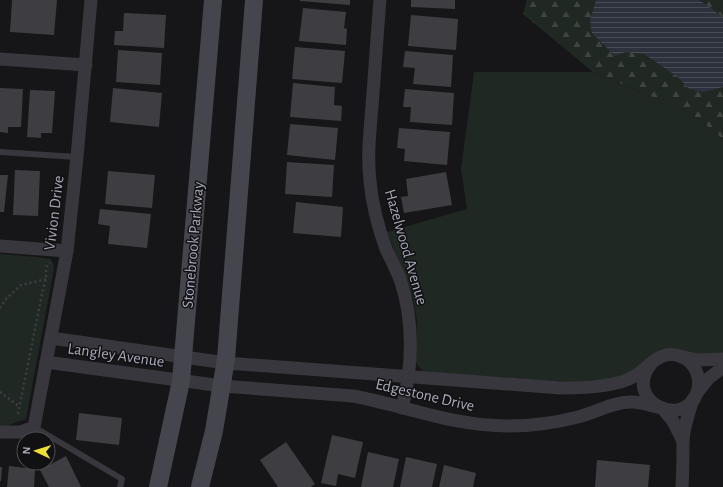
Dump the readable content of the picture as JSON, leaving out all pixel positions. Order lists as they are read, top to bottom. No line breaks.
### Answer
{"streets":{"main road":["Stonebrook Parkway"],"street":["Vivion Drive","Hazelwood Avenue","Langley Avenue","Edgestone Drive"]},"crossings":[["Vivion Drive","Langley Avenue"],["Stonebrook Parkway","Langley Avenue"],["Stonebrook Parkway","Edgestone Drive"],["Hazelwood Avenue","Edgestone Drive"],["Langley Avenue","Edgestone Drive"]],"north":"left"}
